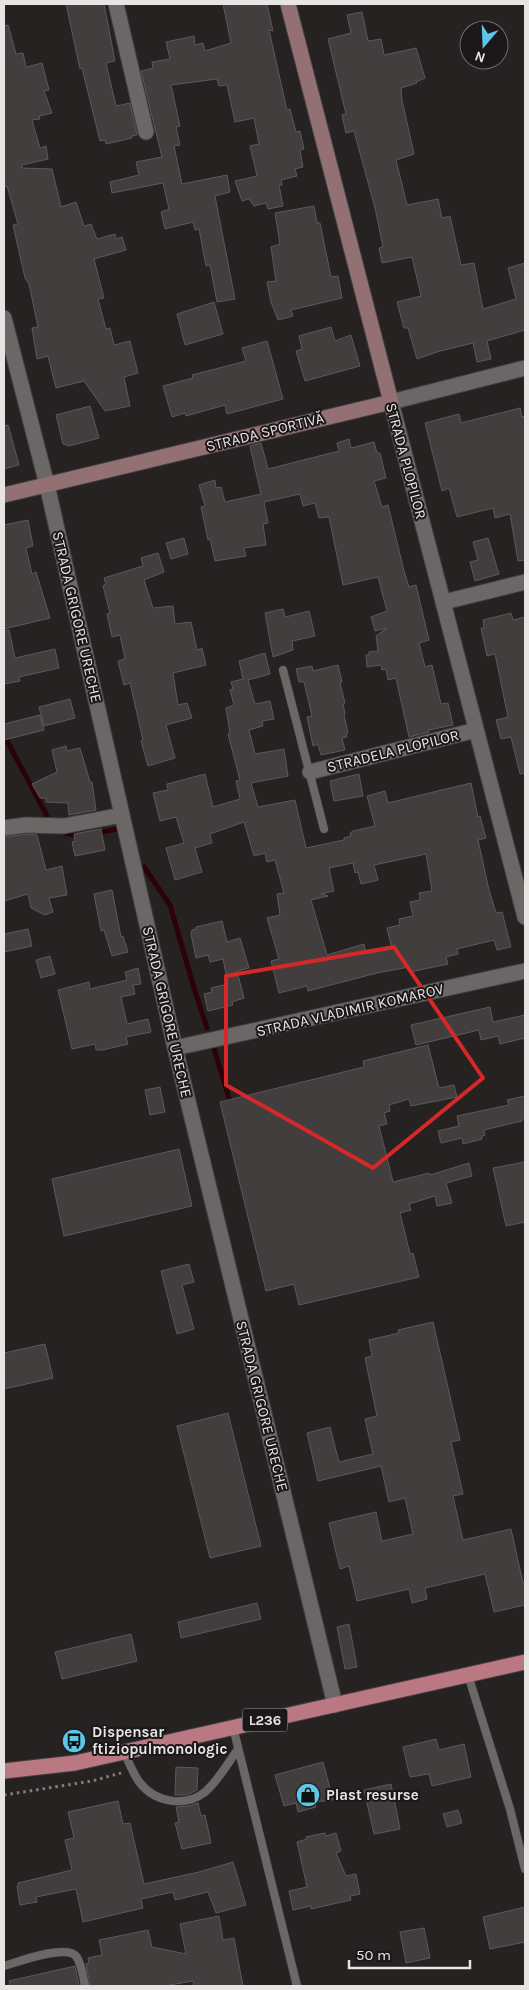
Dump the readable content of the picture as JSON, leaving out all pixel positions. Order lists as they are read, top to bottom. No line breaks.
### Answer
{"streets":{"main road":["L236"],"street":["STRADA SPORTIVĂ","STRADA PLOPILOR","STRADA GRIGORE URECHE","STRADELA PLOPILOR","STRADA VLADIMIR KOMAROV"]},"crossings":[["STRADA SPORTIVĂ","STRADA PLOPILOR"],["STRADA SPORTIVĂ","STRADA GRIGORE URECHE"],["STRADA PLOPILOR","STRADELA PLOPILOR"],["STRADA GRIGORE URECHE","STRADA VLADIMIR KOMAROV"],["STRADA GRIGORE URECHE","L236"]],"places":{"bus stop":["Dispensar ftiziopulmonologic"],"shop":["Plast resurse"]},"scale_bar":"50 m","north":"bottom"}
